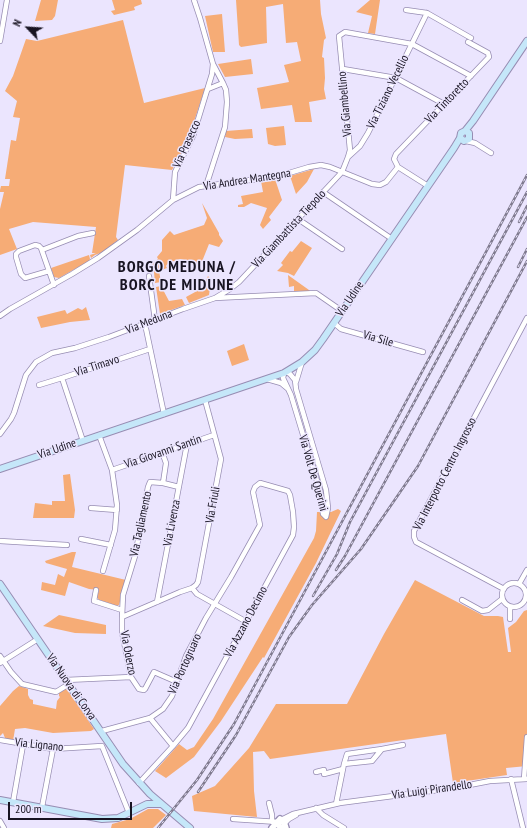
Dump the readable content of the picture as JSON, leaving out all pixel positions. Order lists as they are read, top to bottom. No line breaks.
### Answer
{"streets":{"main road":["Via Udine","Via Nuova di Corva"],"street":["Via Tiziano Vecellio","Via Tintoretto","Via Giambellino","Via Prasecco","Via Andrea Mantegna","Via Giambattista Tiepolo","Via Meduna","Via Sile","Via Timavo","Via Giovanni Santin","Via Volt De Querini","Via Interporto Centro Ingrosso","Via Friuli","Via Livenza","Via Tagliamento","Via Azzano Decimo","Via Oderzo","Via Portogruaro","Via Lignano","Via Luigi Pirandello"]},"crossings":[["Via Tiziano Vecellio","Via Tintoretto"],["Via Tiziano Vecellio","Via Giambellino"],["Via Tintoretto","Via Andrea Mantegna"],["Via Giambellino","Via Andrea Mantegna"],["Via Giambellino","Via Giambattista Tiepolo"],["Via Prasecco","Via Andrea Mantegna"],["Via Andrea Mantegna","Via Giambattista Tiepolo"],["Via Giambattista Tiepolo","Via Meduna"],["Via Udine","Via Meduna"],["Via Udine","Via Sile"],["Via Udine","Via Timavo"],["Via Udine","Via Volt De Querini"],["Via Udine","Via Friuli"],["Via Giovanni Santin","Via Friuli"],["Via Giovanni Santin","Via Livenza"],["Via Giovanni Santin","Via Tagliamento"],["Via Friuli","Via Oderzo"],["Via Livenza","Via Oderzo"],["Via Tagliamento","Via Oderzo"],["Via Azzano Decimo","Via Portogruaro"],["Via Azzano Decimo","Via Nuova di Corva"],["Via Oderzo","Via Portogruaro"],["Via Portogruaro","Via Nuova di Corva"]],"districts":["BORGO MEDUNA / BORC DE MIDUNE"],"scale_bar":"200 m","north":"top left"}
